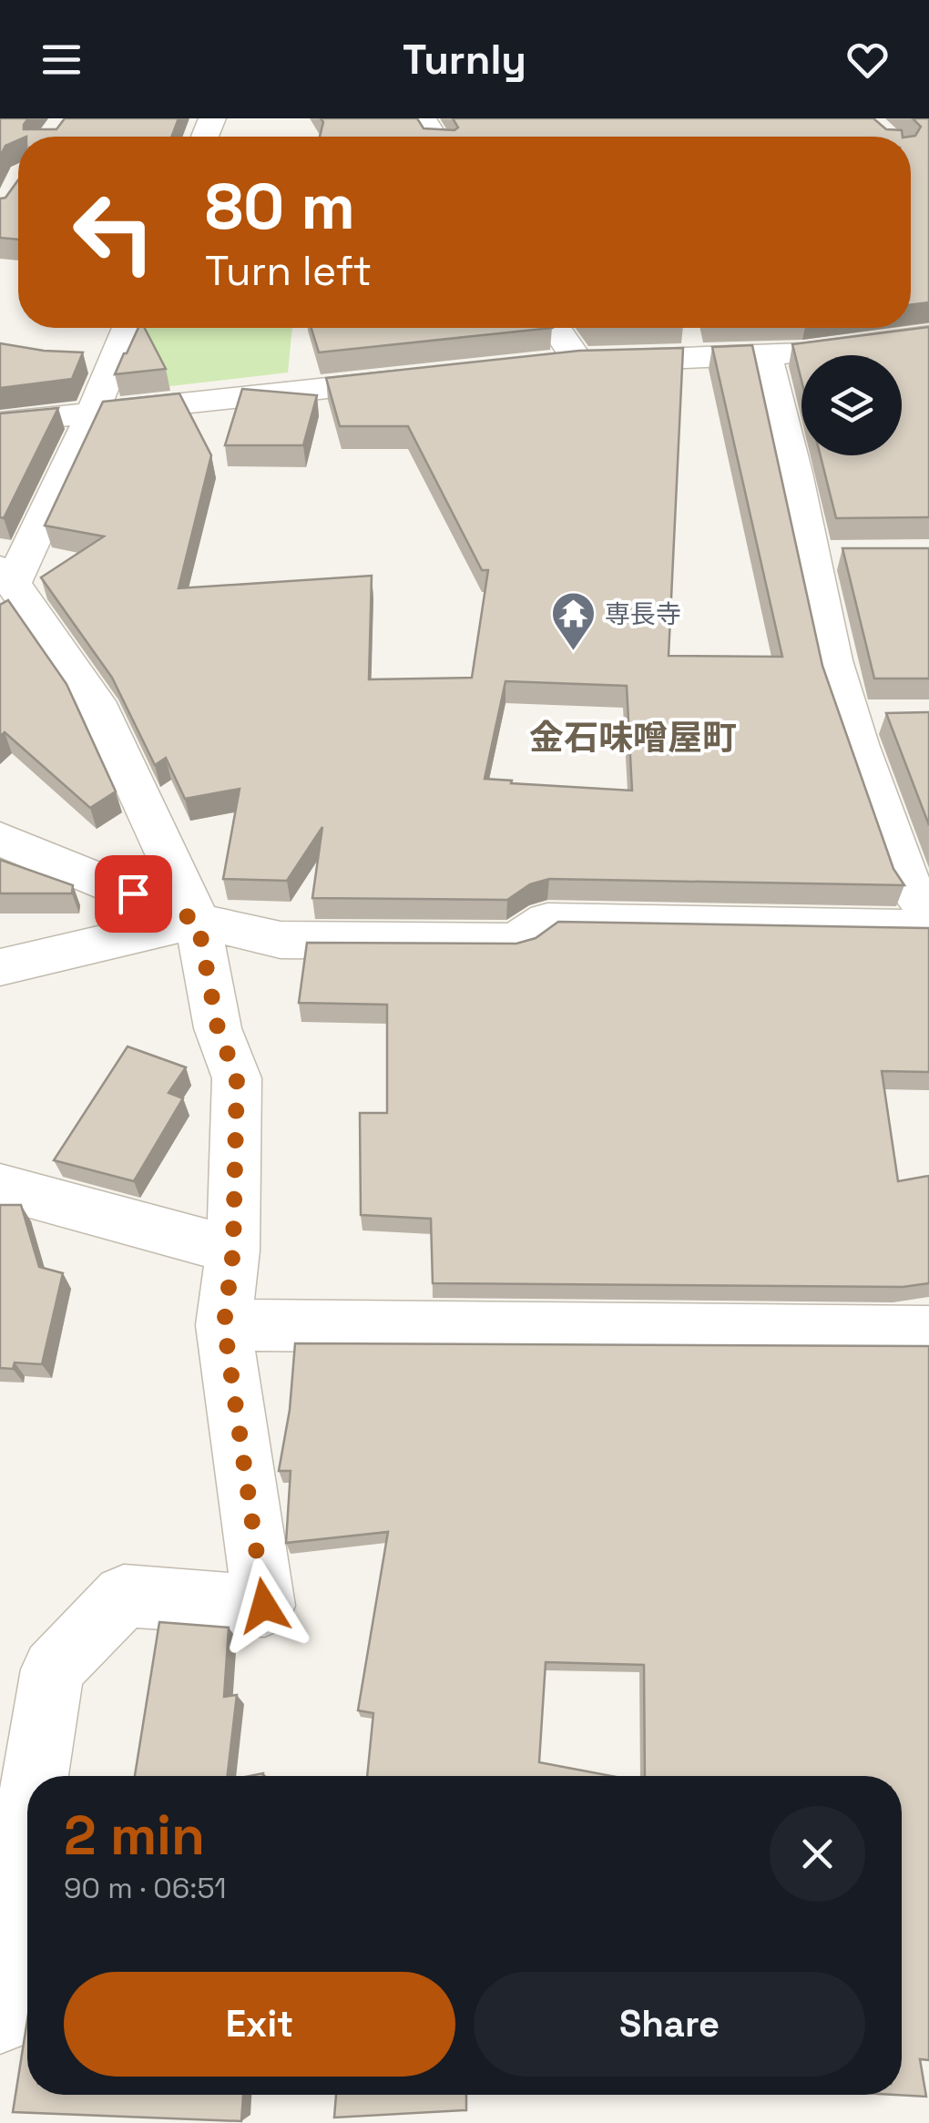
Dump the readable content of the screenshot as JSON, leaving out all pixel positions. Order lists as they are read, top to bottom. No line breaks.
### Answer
{"districts":["金石味噌屋町"],"places":{"temple":["専長寺"]},"page":{"header":"Turnly","turn":["80 m","Turn left"],"heading":["2 min","90 m · 06:51"],"buttons":["Exit","Share"]}}
